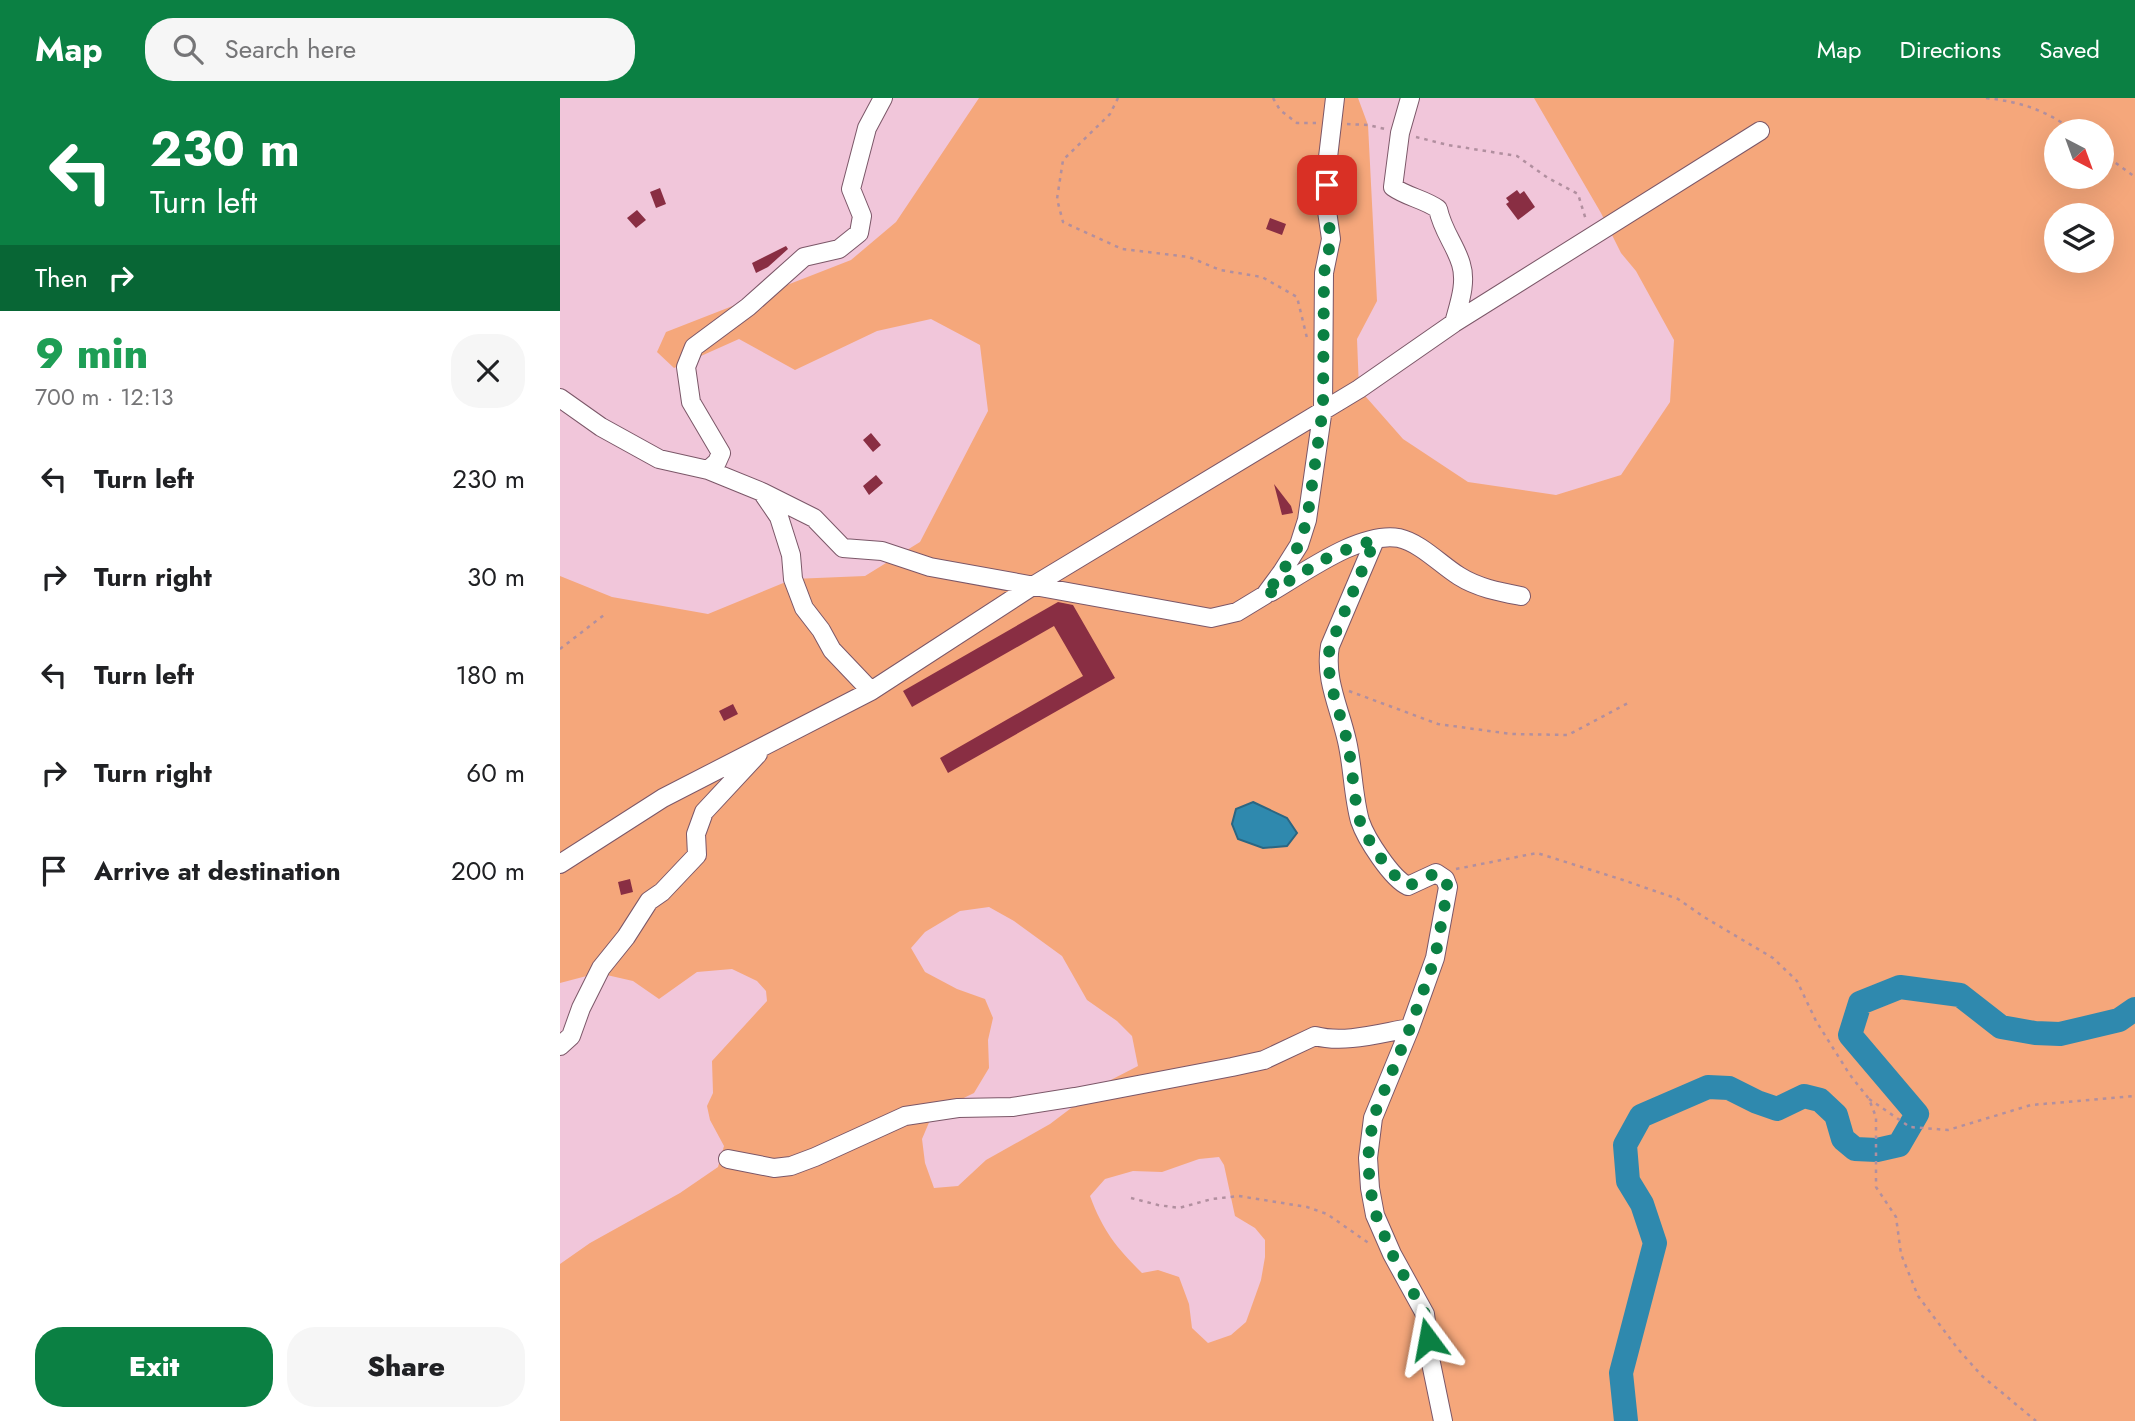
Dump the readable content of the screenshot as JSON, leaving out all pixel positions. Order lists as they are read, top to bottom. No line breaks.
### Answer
{"north":"bottom right","page":{"header":"Map","search":"Search here","nav":["Map","Directions","Saved"],"turn":["230 m","Turn left"],"then":"Then","heading":["9 min","700 m · 12:13"],"list":[{"name":"Turn left","value":"230 m"},{"name":"Turn right","value":"30 m"},{"name":"Turn left","value":"180 m"},{"name":"Turn right","value":"60 m"},{"name":"Arrive at destination","value":"200 m"}],"buttons":["Exit","Share"]}}
